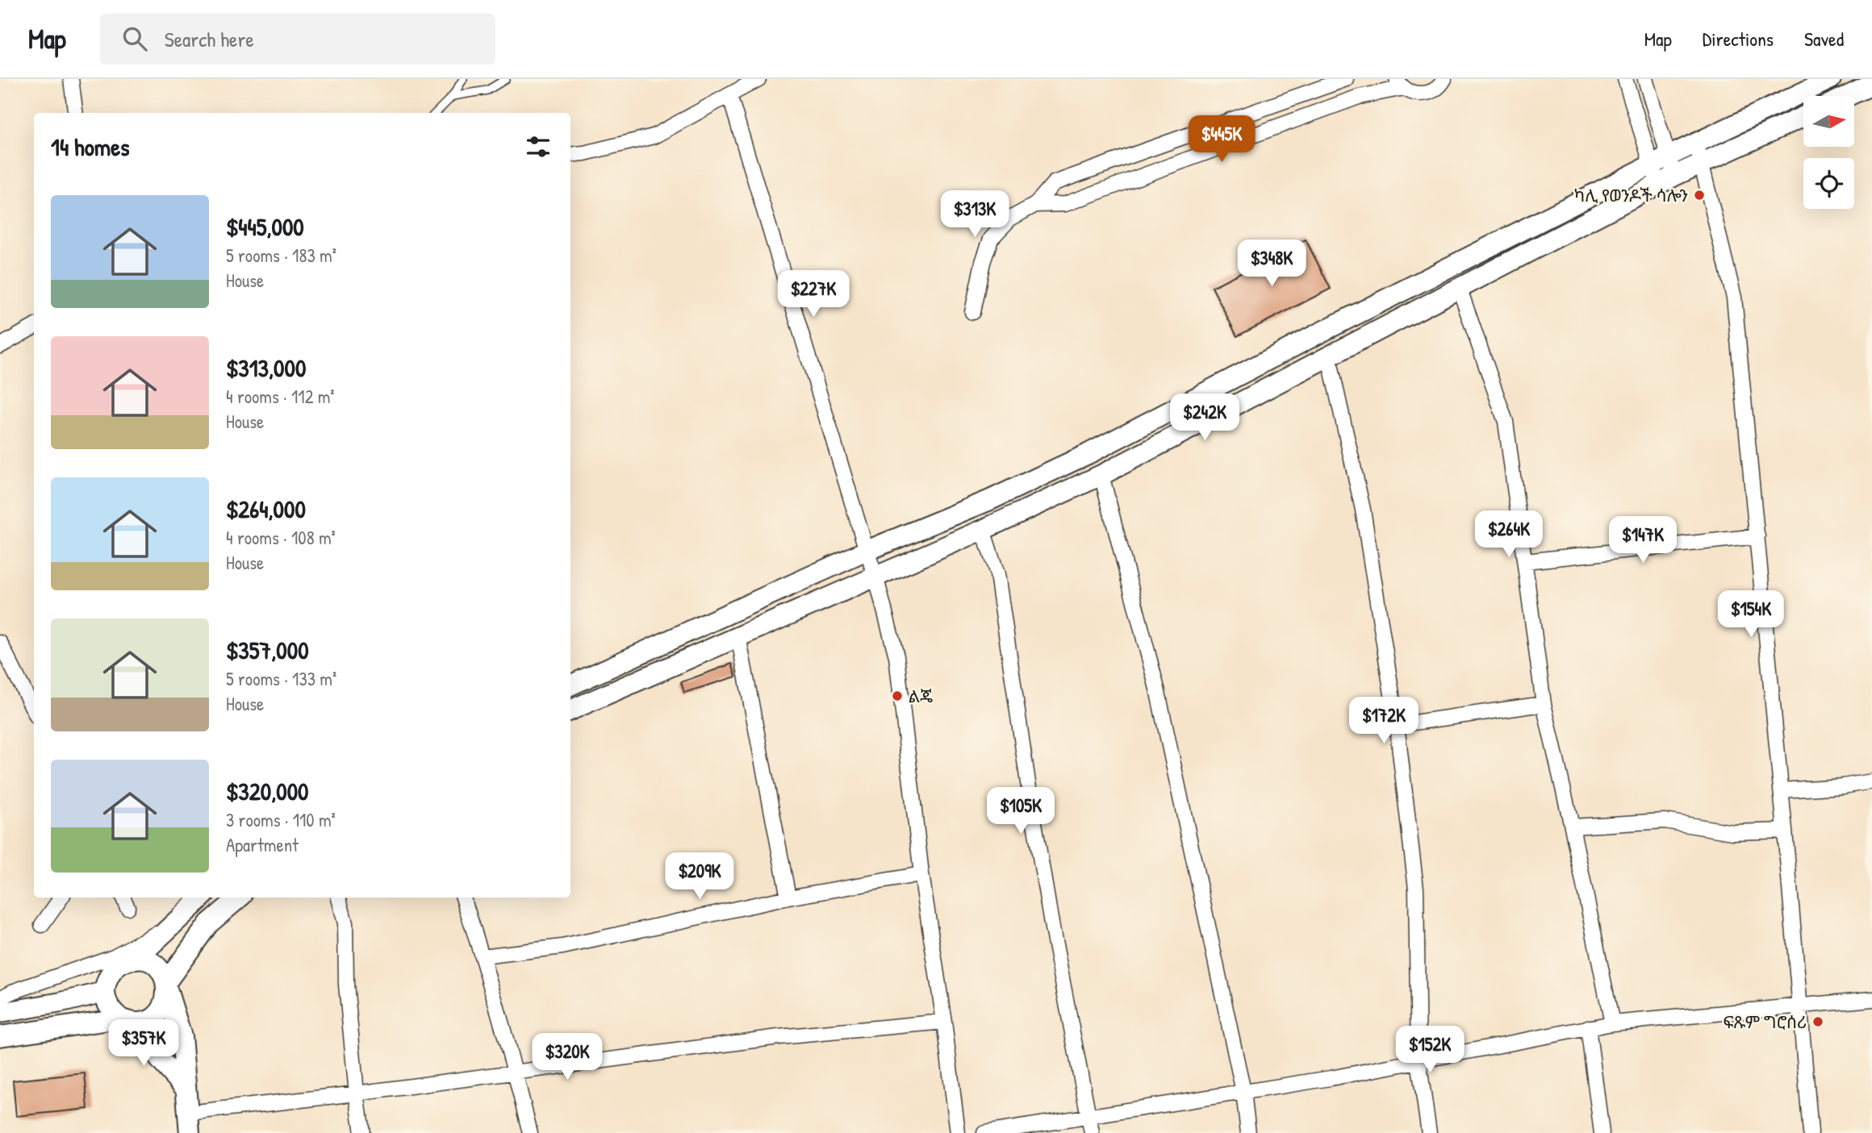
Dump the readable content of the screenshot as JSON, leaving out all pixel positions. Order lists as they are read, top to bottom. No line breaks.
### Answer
{"places":["ካሊ የወንዶች ሳሎን","ልጄ","ፍጹም ግሮሰሪ"],"north":"right","page":{"header":"Map","search":"Search here","nav":["Map","Directions","Saved"],"heading":"14 homes","price":["$445K","$313K","$348K","$227K","$242K","$264K","$147K","$154K","$172K","$105K","$209K","$357K","$152K","$320K"],"list":[{"name":"$445,000","note":"5 rooms · 183 m² · House"},{"name":"$313,000","note":"4 rooms · 112 m² · House"},{"name":"$264,000","note":"4 rooms · 108 m² · House"},{"name":"$357,000","note":"5 rooms · 133 m² · House"},{"name":"$320,000","note":"3 rooms · 110 m² · Apartment"}]}}
